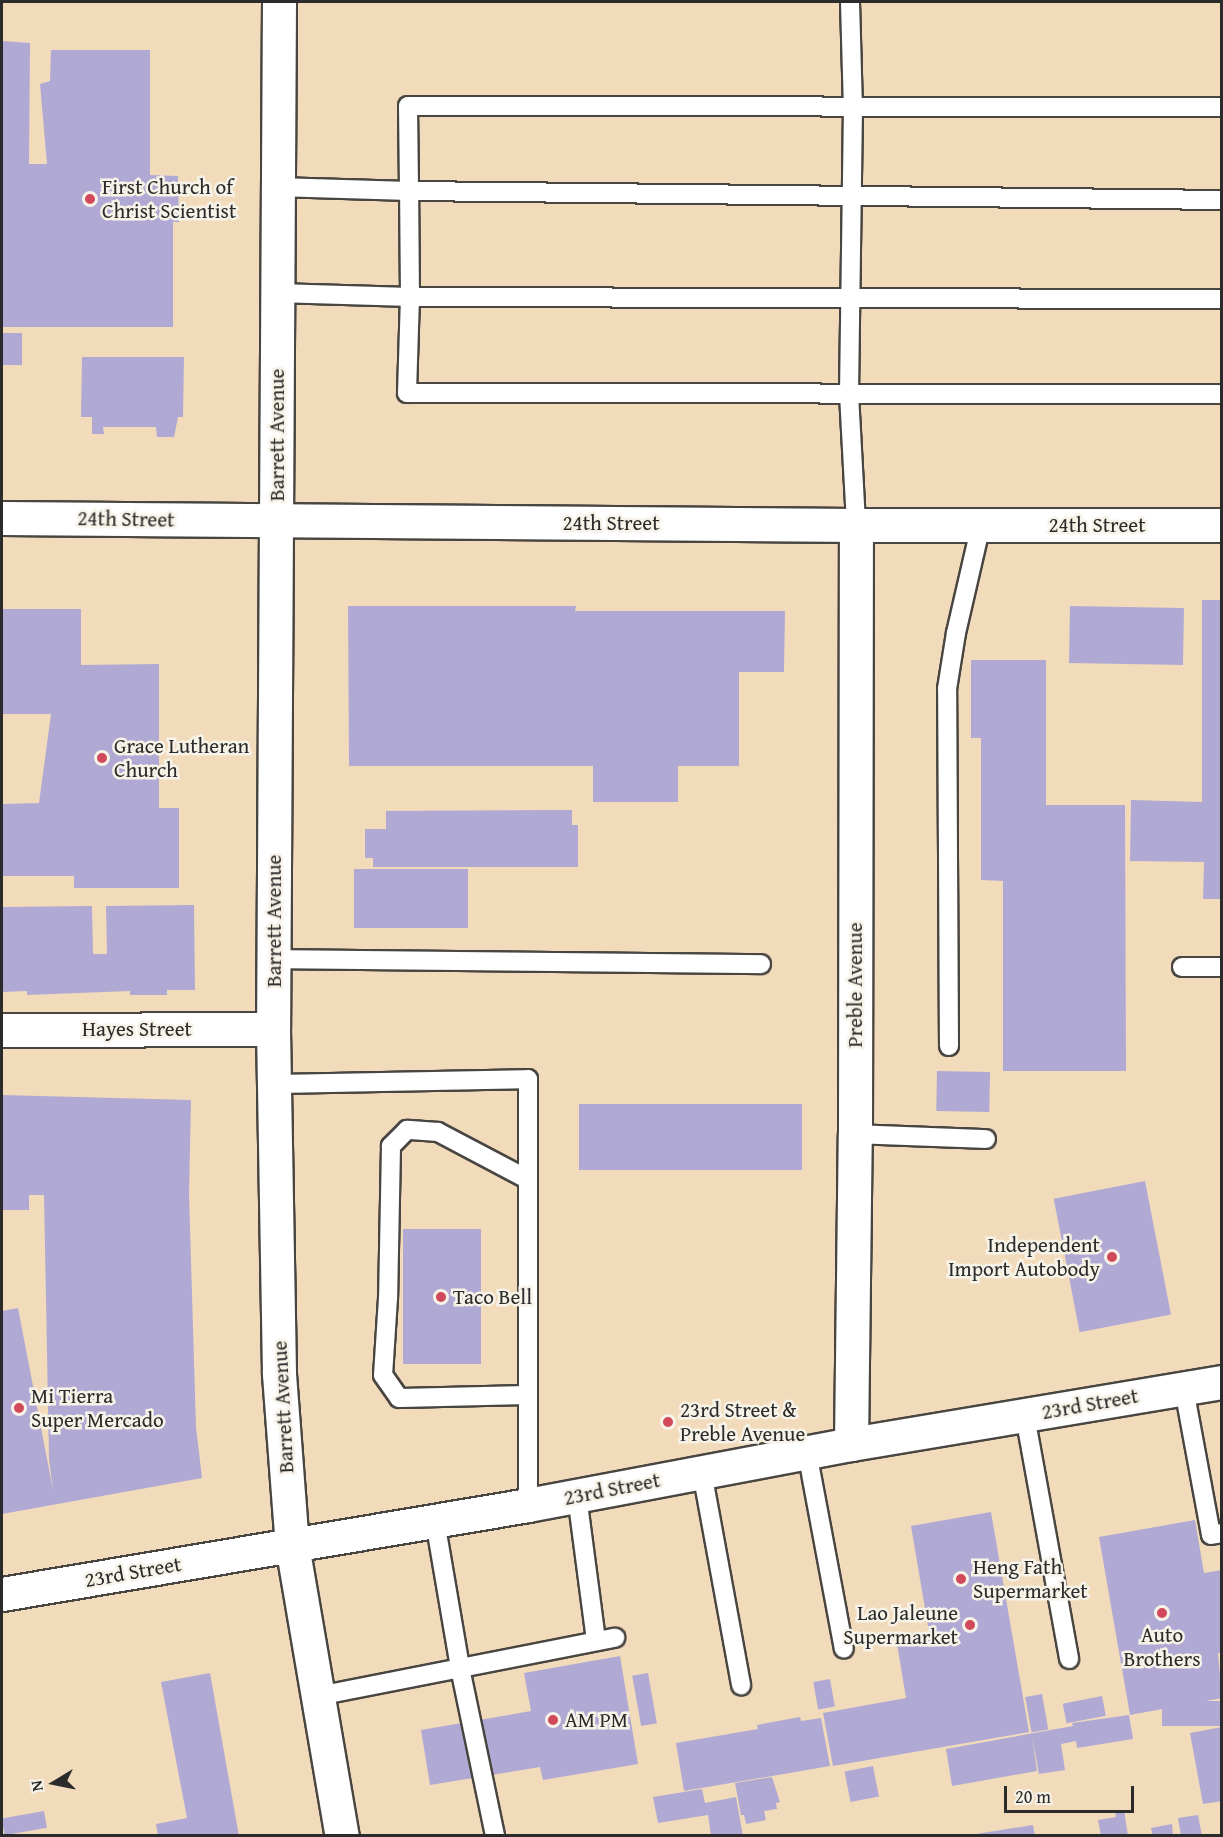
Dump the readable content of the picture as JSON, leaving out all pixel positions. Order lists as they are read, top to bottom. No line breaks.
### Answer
{"streets":{"main road":["Barrett Avenue","24th Street","Preble Avenue","Hayes Street","23rd Street"]},"crossings":[["Barrett Avenue","24th Street"],["Barrett Avenue","Hayes Street"],["Barrett Avenue","23rd Street"],["24th Street","Preble Avenue"],["Preble Avenue","23rd Street"]],"places":["First Church of Christ Scientist","Grace Lutheran Church","Independent Import Autobody","Taco Bell","Mi Tierra Super Mercado","23rd Street & Preble Avenue","Heng Fath Supermarket","Auto Brothers","Lao Jaleune Supermarket","AM PM"],"scale_bar":"20 m","north":"left"}
